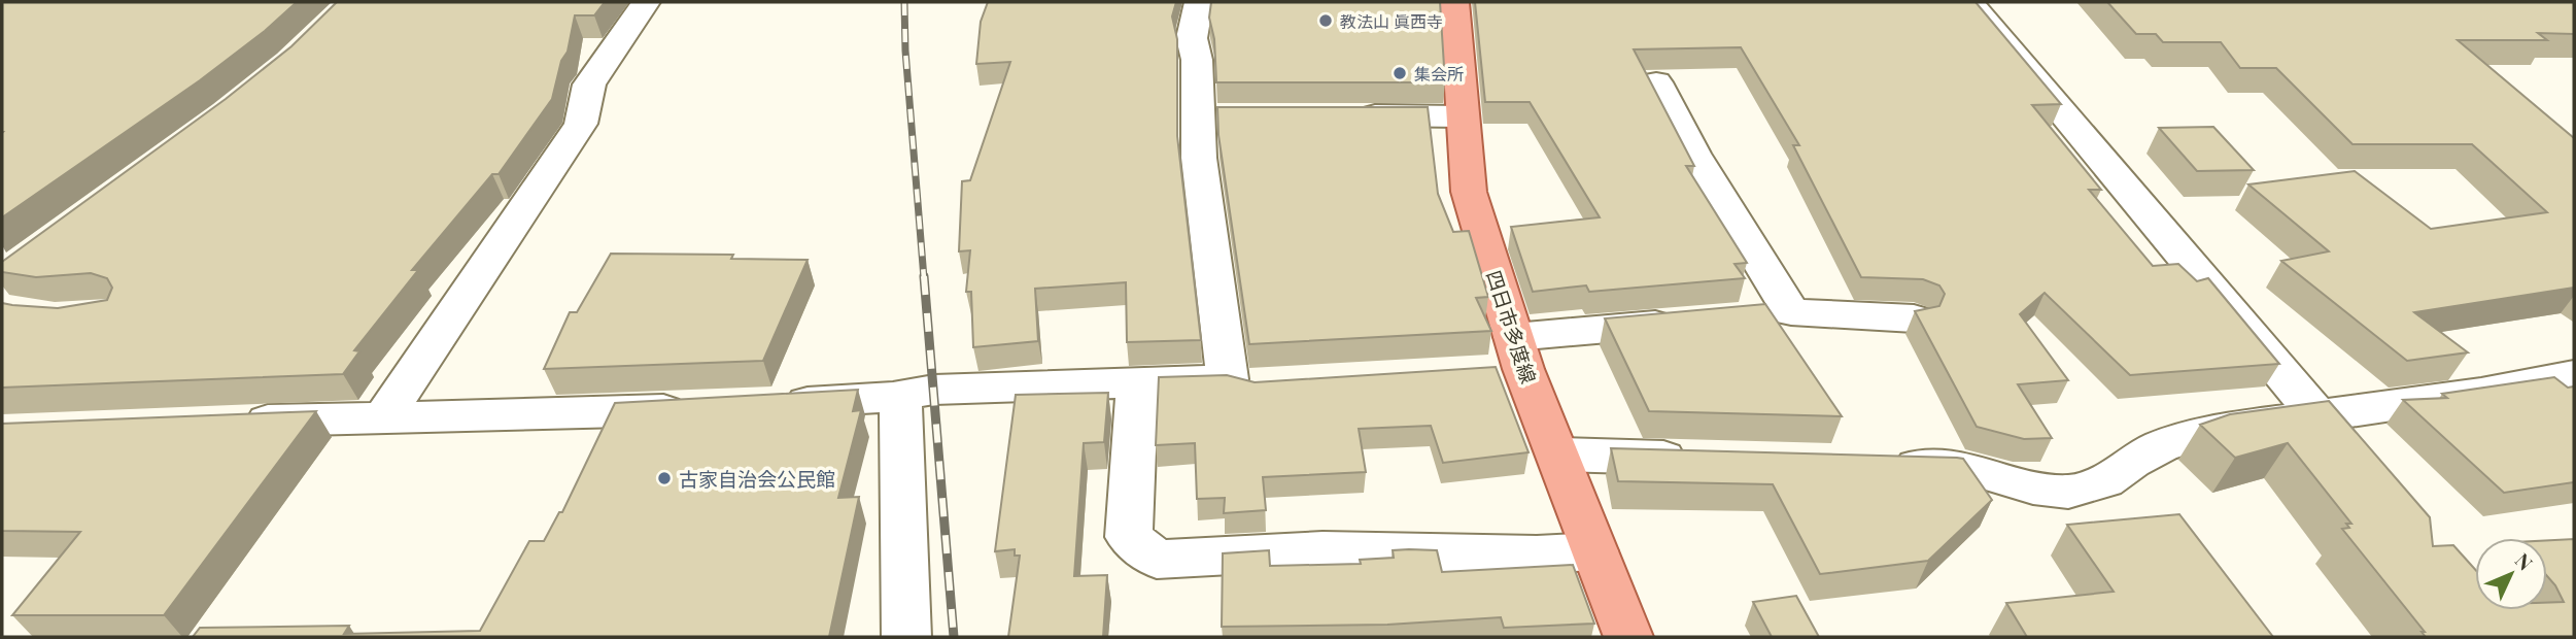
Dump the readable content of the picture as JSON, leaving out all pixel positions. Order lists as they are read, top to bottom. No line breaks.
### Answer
{"streets":{"main road":["四日市多度線"]},"places":["教法山 眞西寺","集会所","古家自治会公民館"],"north":"top right"}
